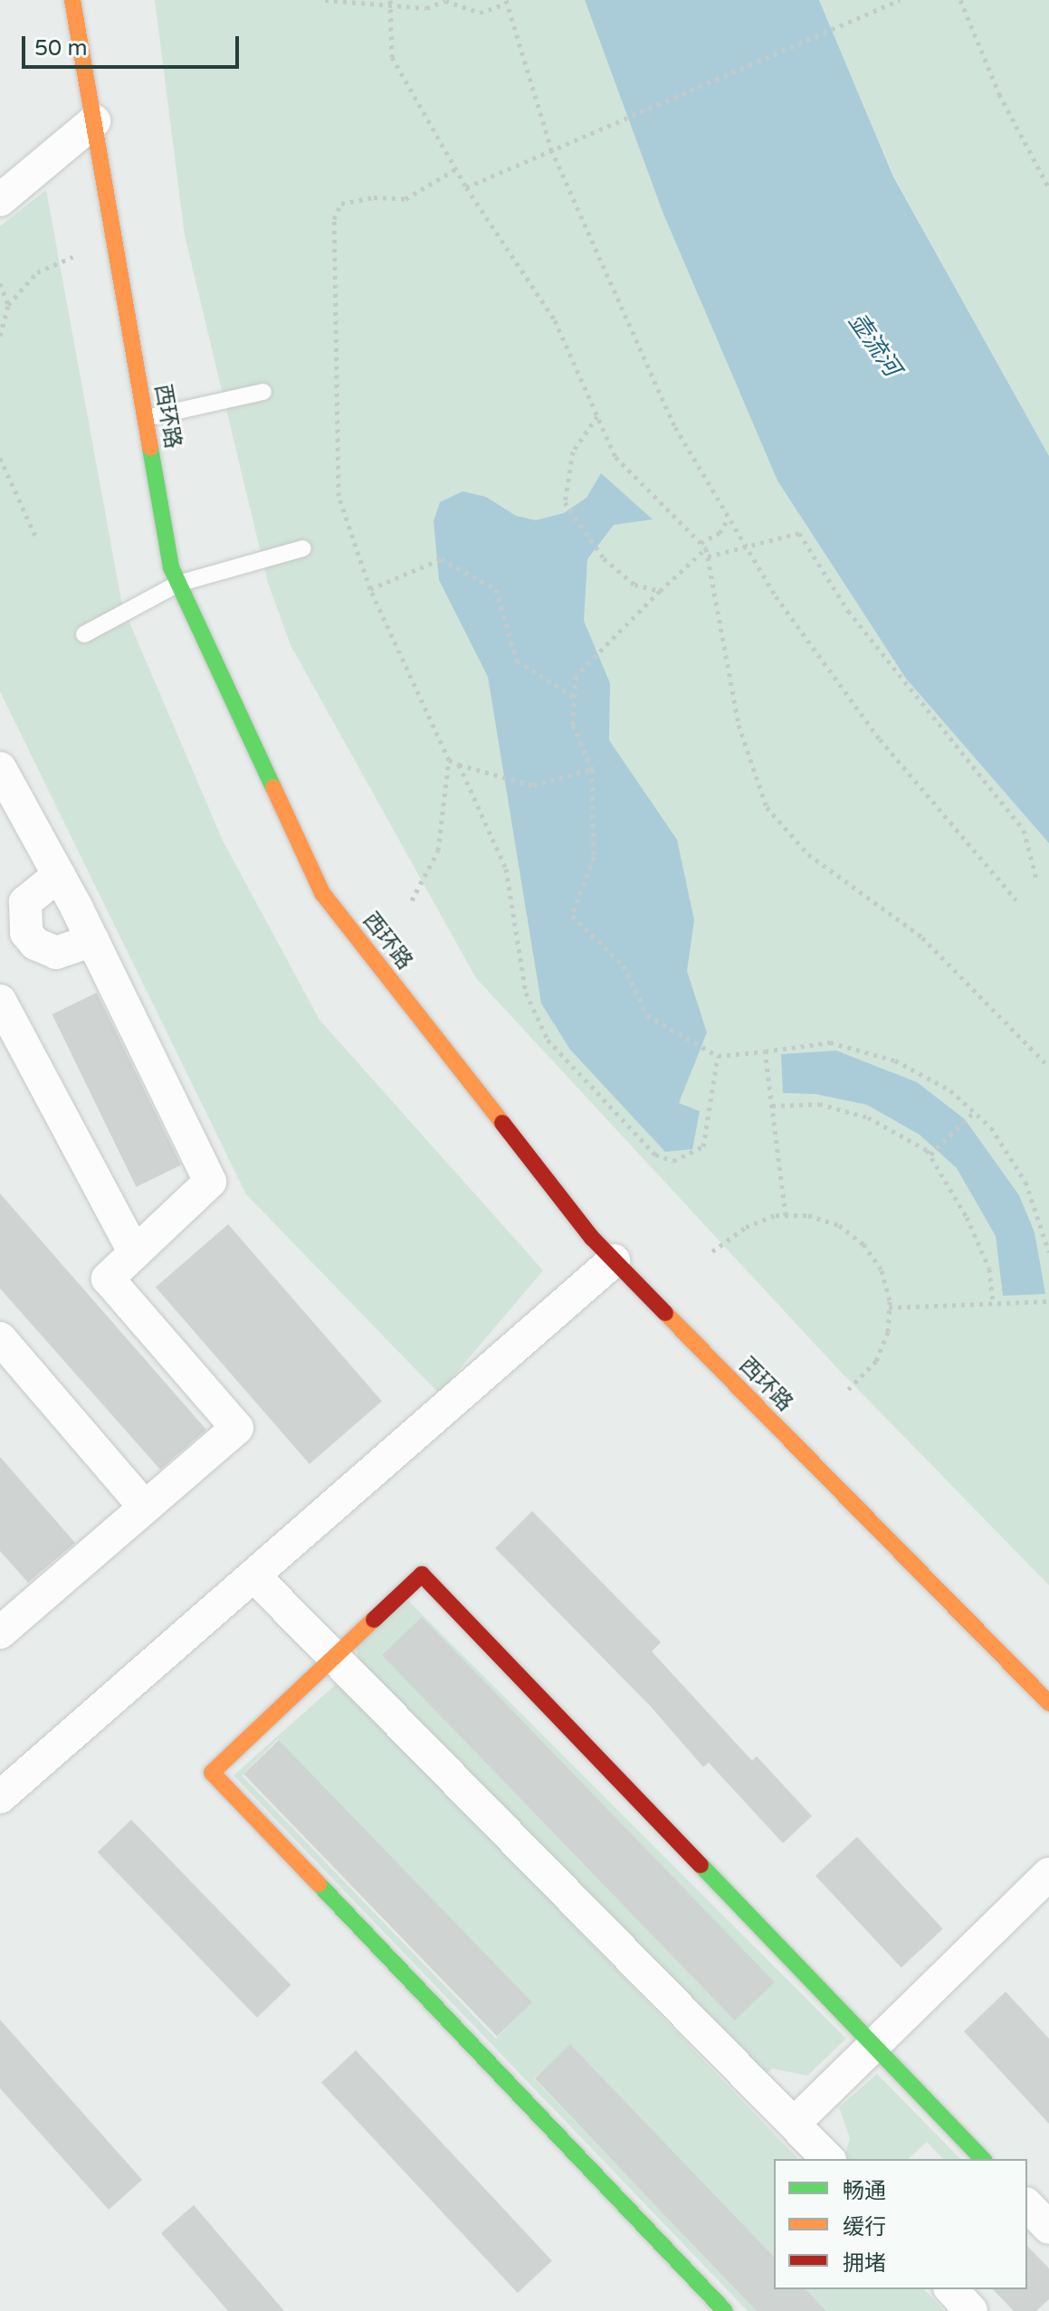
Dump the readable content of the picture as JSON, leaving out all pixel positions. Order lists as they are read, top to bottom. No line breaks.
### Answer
{"streets":{"main road":["西环路"]},"water":["壶流河"],"legend":["畅通","缓行","拥堵"],"scale_bar":"50 m"}
